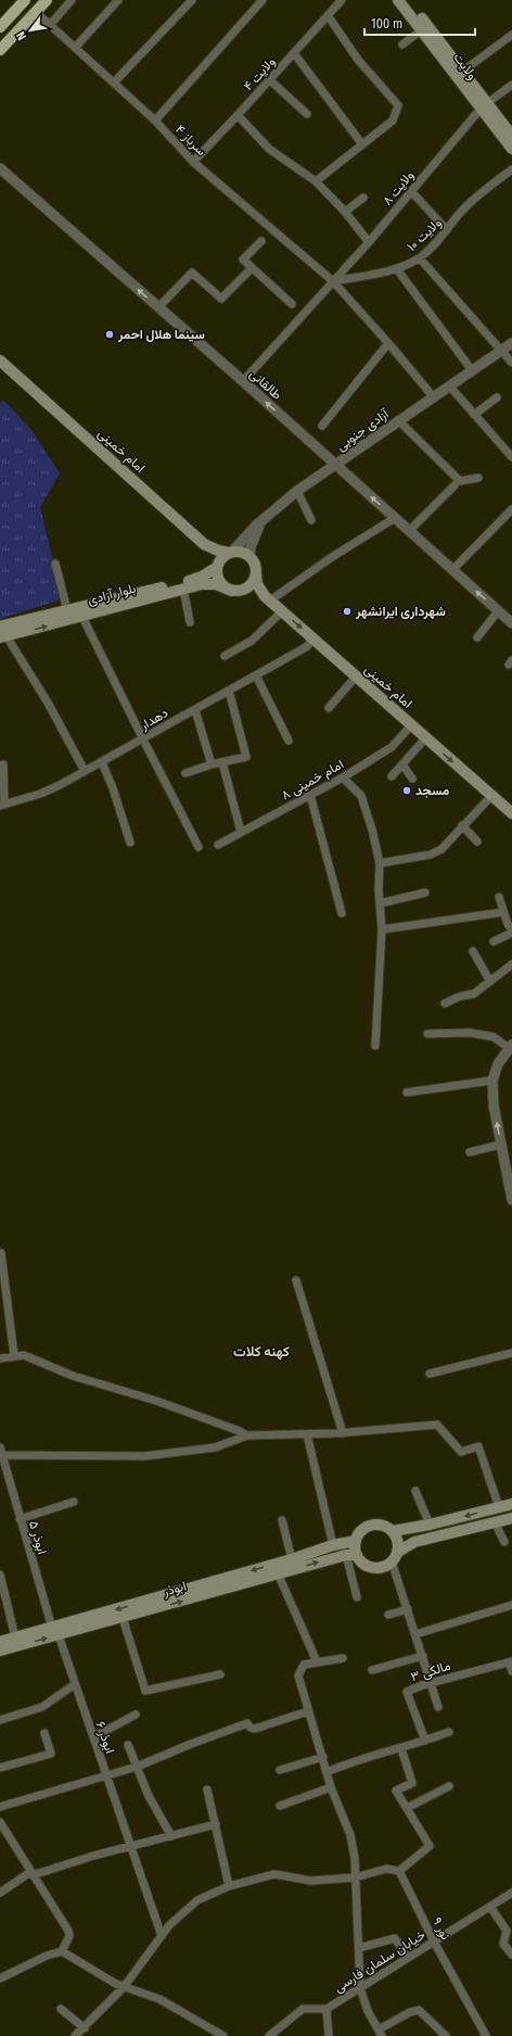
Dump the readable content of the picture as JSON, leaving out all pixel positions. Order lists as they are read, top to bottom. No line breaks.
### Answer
{"streets":{"main road":["ولایت","امام خمینی","بلوار آزادی","ابوذر"],"street":["ولایت ۴","سرباز ۴","ولایت ۸","ولایت ۱۰","طالقانی","آزادی جنوبی","دهدار","امام خمینی ۸","ابوذر ۵","مالکی ۳","ابوذر ۶","نور ۹","خیابان سلمان فارسی"]},"crossings":[["ولایت","ولایت ۸"],["ولایت ۴","سرباز ۴"],["سرباز ۴","ولایت ۸"],["سرباز ۴","ولایت ۱۰"],["سرباز ۴","آزادی جنوبی"],["ولایت ۸","ولایت ۱۰"],["ولایت ۸","طالقانی"],["طالقانی","آزادی جنوبی"],["آزادی جنوبی","امام خمینی"],["آزادی جنوبی","بلوار آزادی"],["امام خمینی","بلوار آزادی"],["امام خمینی","دهدار"],["امام خمینی","امام خمینی ۸"],["ابوذر ۵","ابوذر"],["ابوذر ۵","ابوذر ۶"],["ابوذر","ابوذر ۶"],["نور ۹","خیابان سلمان فارسی"]],"one_way":["طالقانی"],"districts":["کهنه کلات"],"places":["سینما هلال احمر","شهرداری ایرانشهر","مسجد"],"scale_bar":"100 m","north":"bottom left"}
